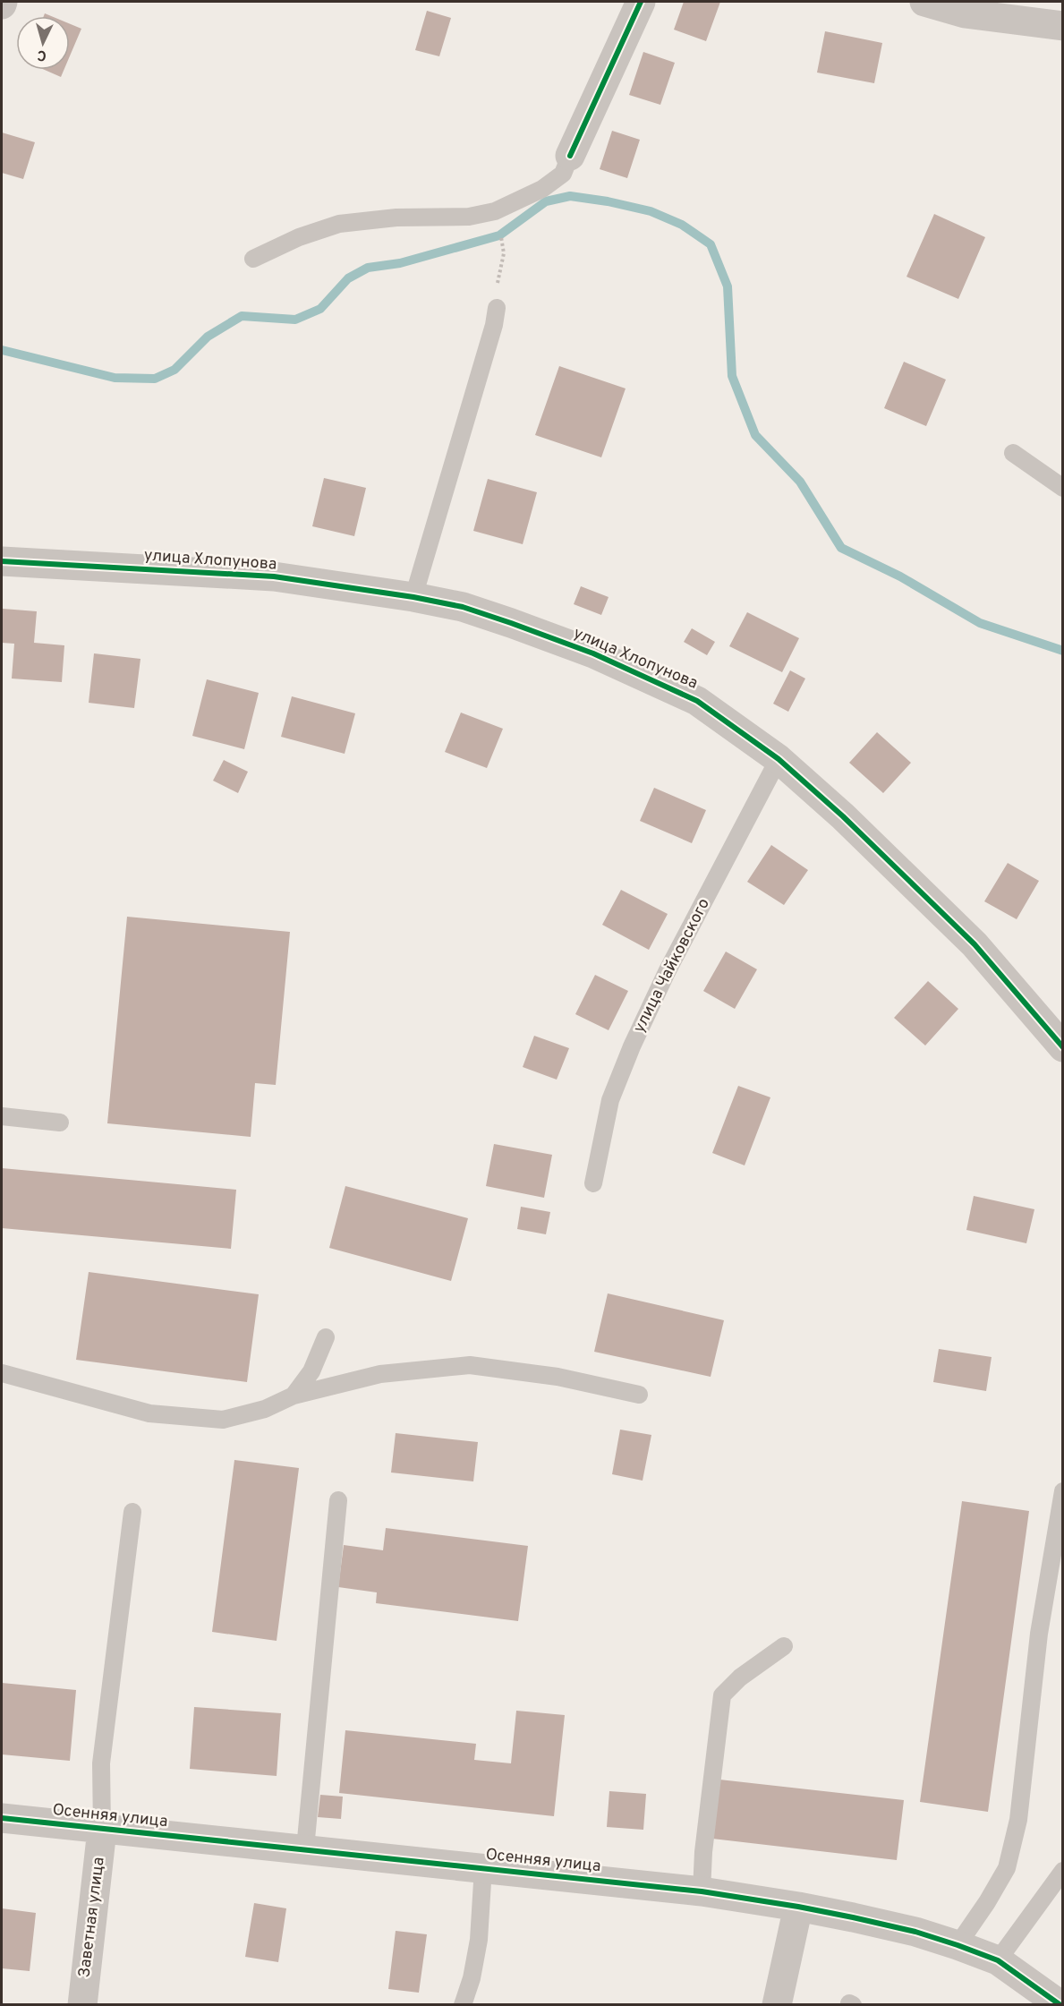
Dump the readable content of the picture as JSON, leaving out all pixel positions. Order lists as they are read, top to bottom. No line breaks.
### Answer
{"streets":{"street":["улица Хлопунова","Осенняя улица","Заветная улица"],"lane":["улица Чайковского"]},"crossings":[["улица Хлопунова","улица Чайковского"],["Осенняя улица","Заветная улица"]],"north":"bottom"}
